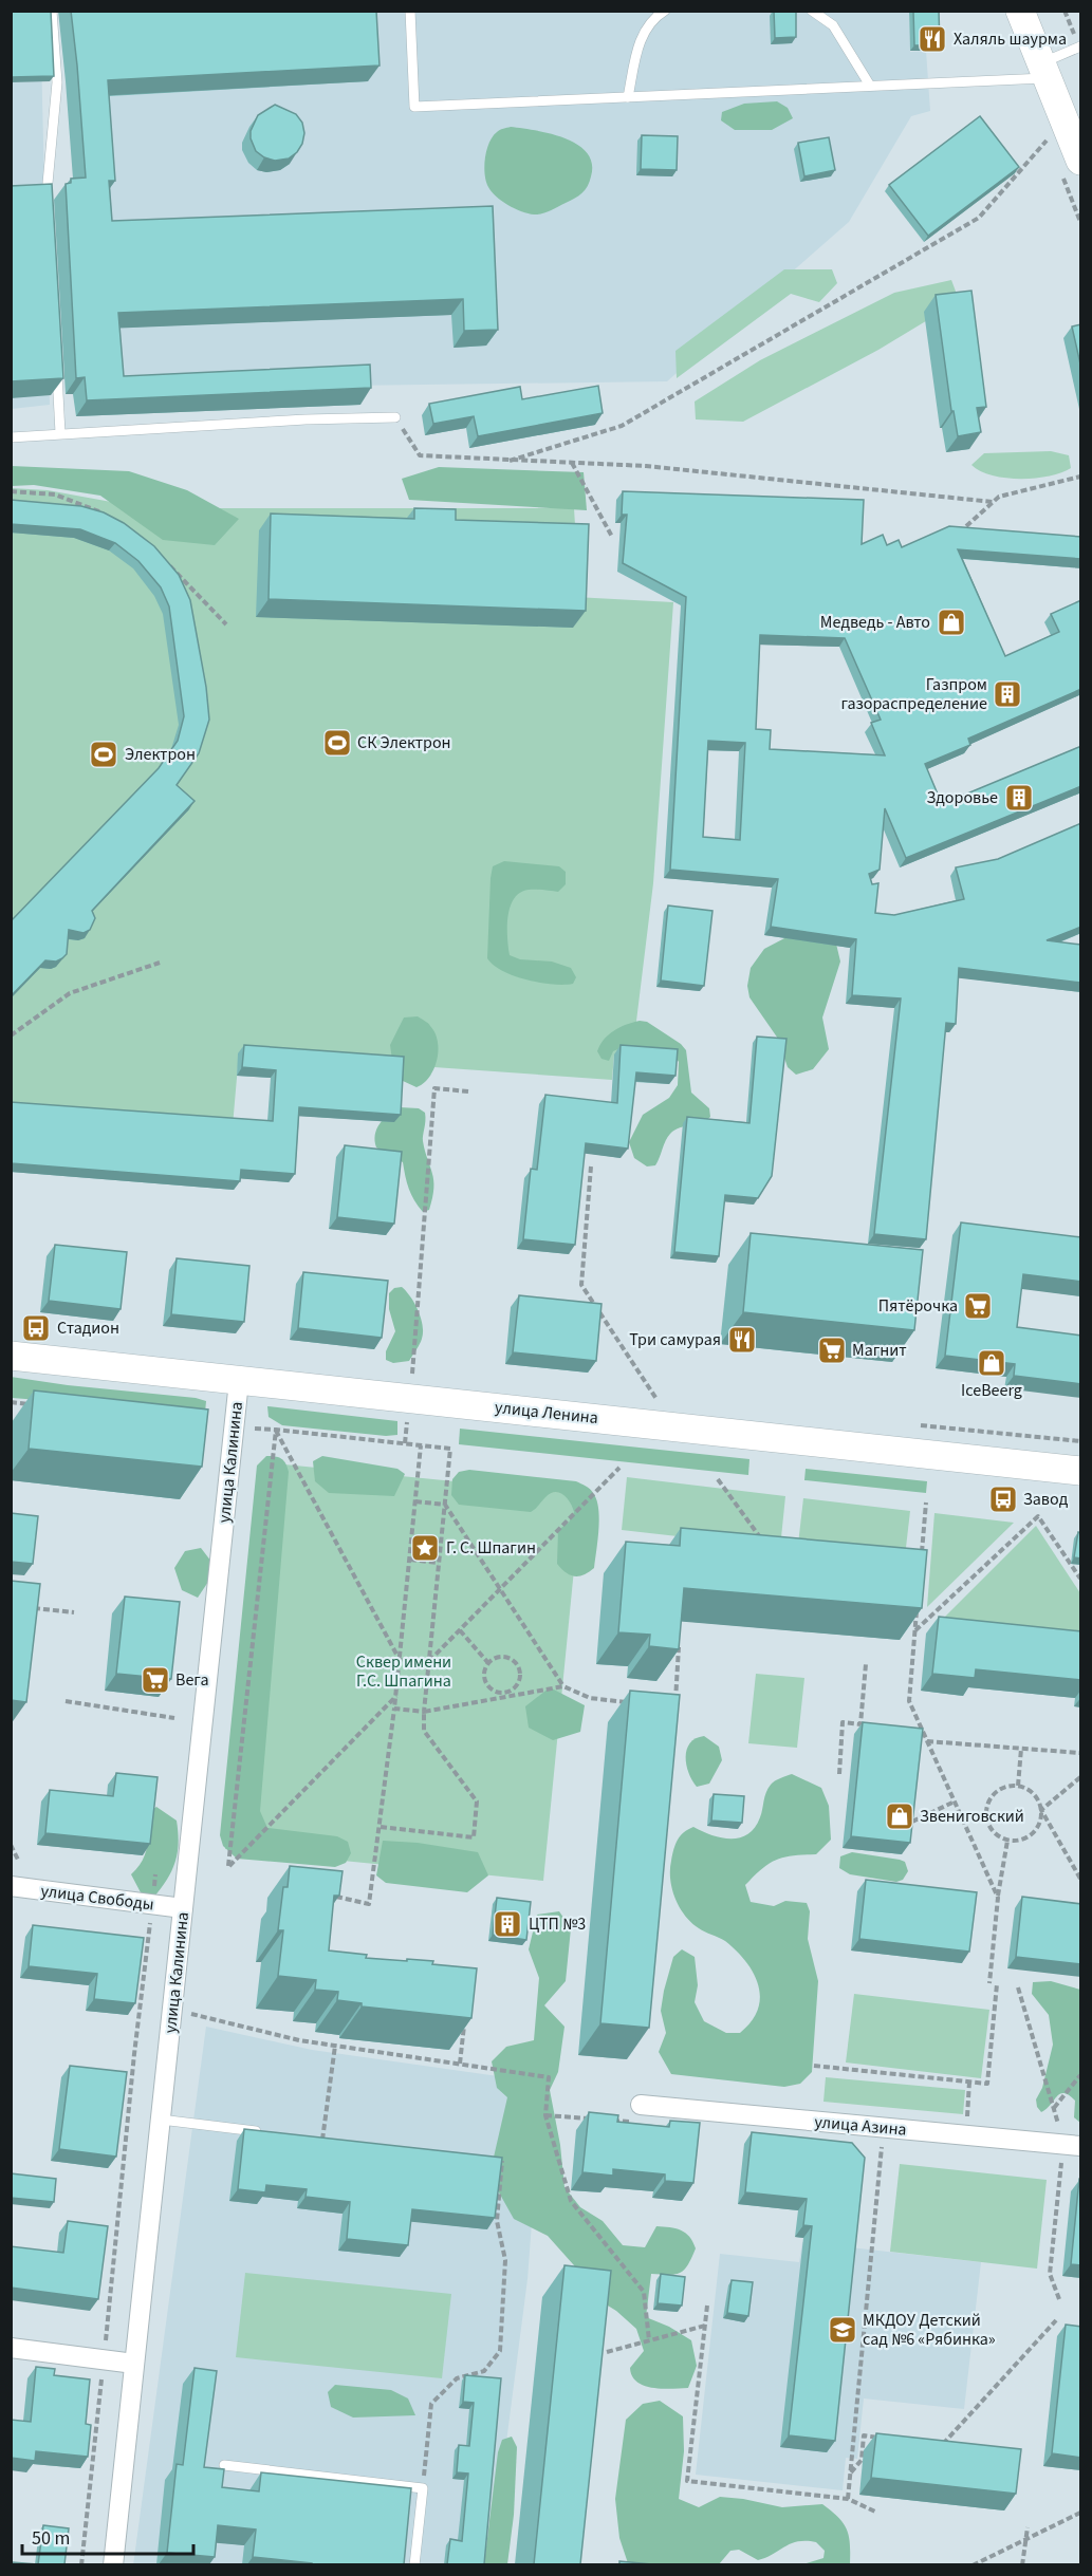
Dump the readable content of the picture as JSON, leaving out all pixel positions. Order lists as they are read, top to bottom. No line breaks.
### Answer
{"streets":{"street":["улица Ленина","улица Калинина","улица Свободы","улица Азина"]},"crossings":[["улица Ленина","улица Калинина"],["улица Калинина","улица Свободы"]],"parks":["Сквер имени Г.С. Шпагина"],"places":{"restaurant":["Халяль шаурма","Три самурая"],"shop":["Медведь - Авто","IceBeerg","Звениговский"],"building":["Газпром газораспределение","Здоровье","ЦТП №3"],"sports":["СК Электрон","Электрон"],"supermarket":["Пятёрочка","Магнит","Вега"],"bus stop":["Стадион","Завод"],"place":["Г. С. Шпагин"],"school or university":["МКДОУ Детский сад №6 «Рябинка»"]},"scale_bar":"50 m"}
